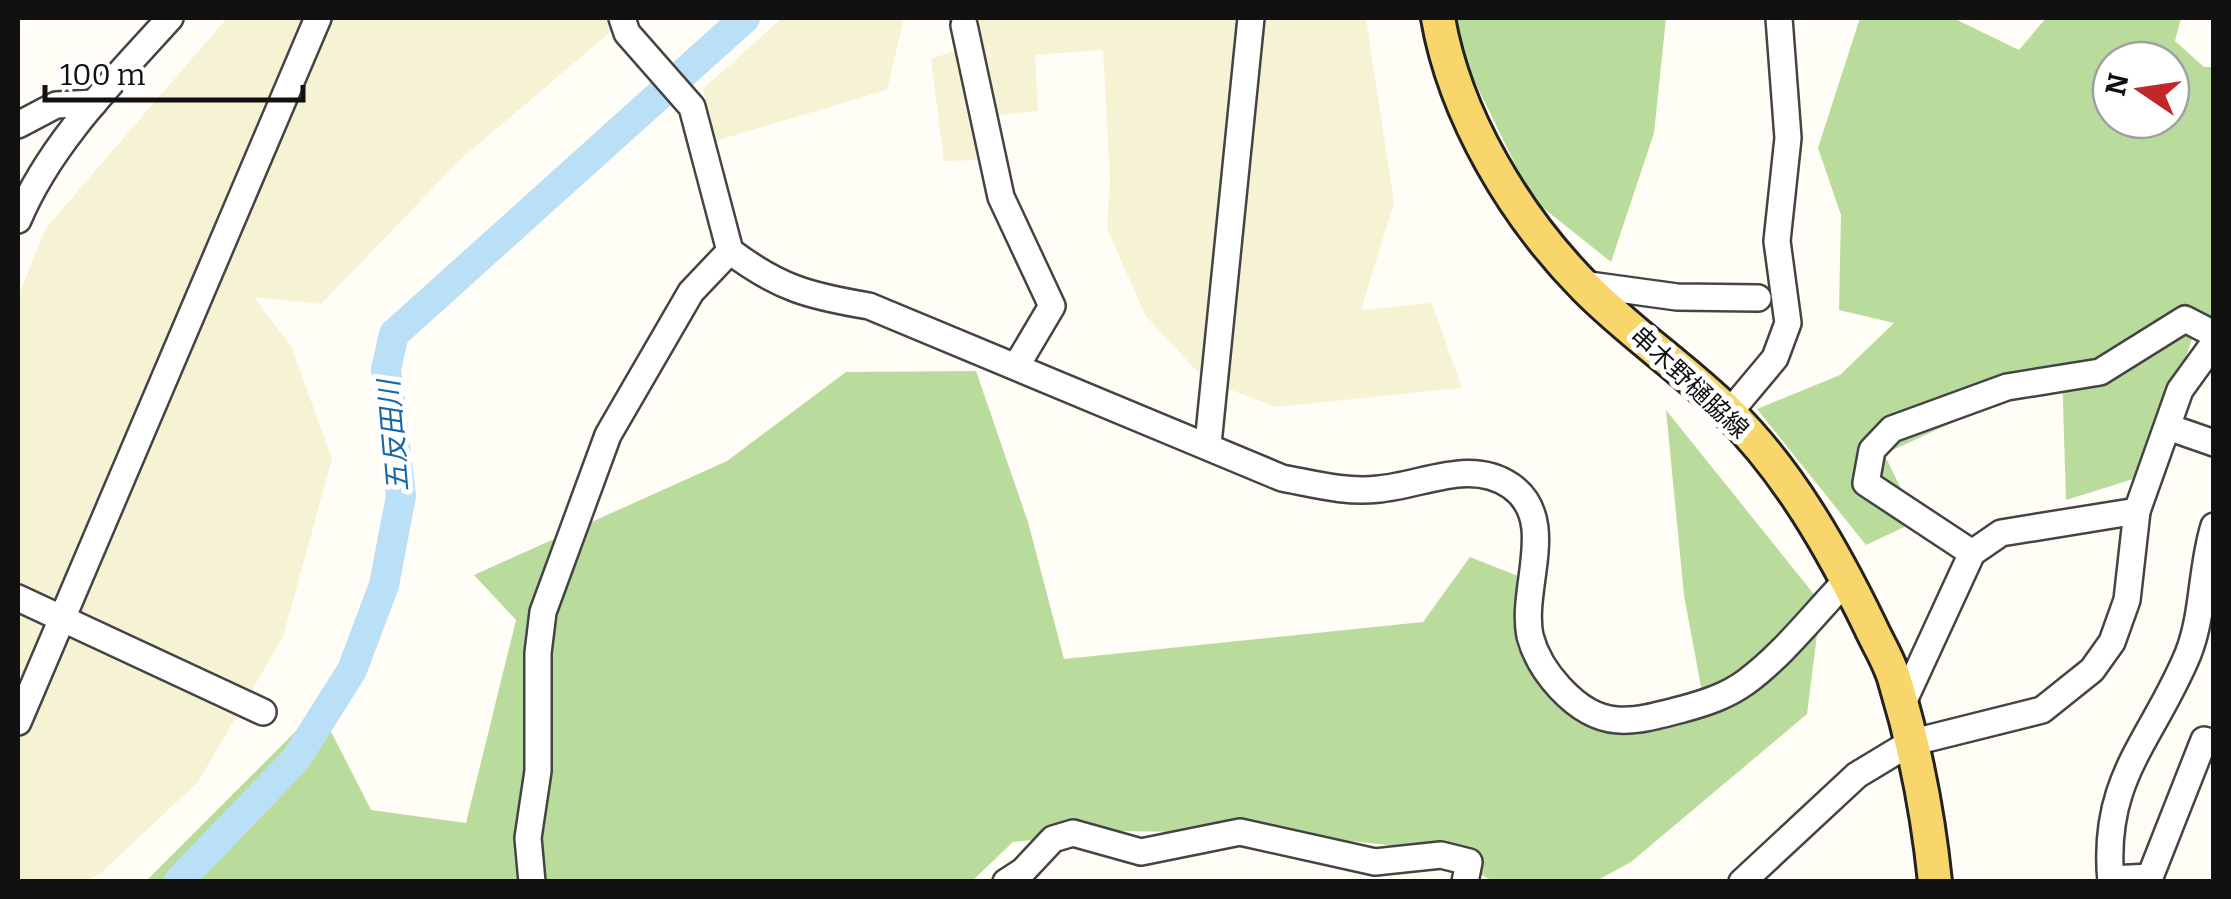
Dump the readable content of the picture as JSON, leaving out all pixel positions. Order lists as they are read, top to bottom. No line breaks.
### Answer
{"streets":{"main road":["串木野樋脇線"]},"water":["五反田川"],"scale_bar":"100 m","north":"left"}
